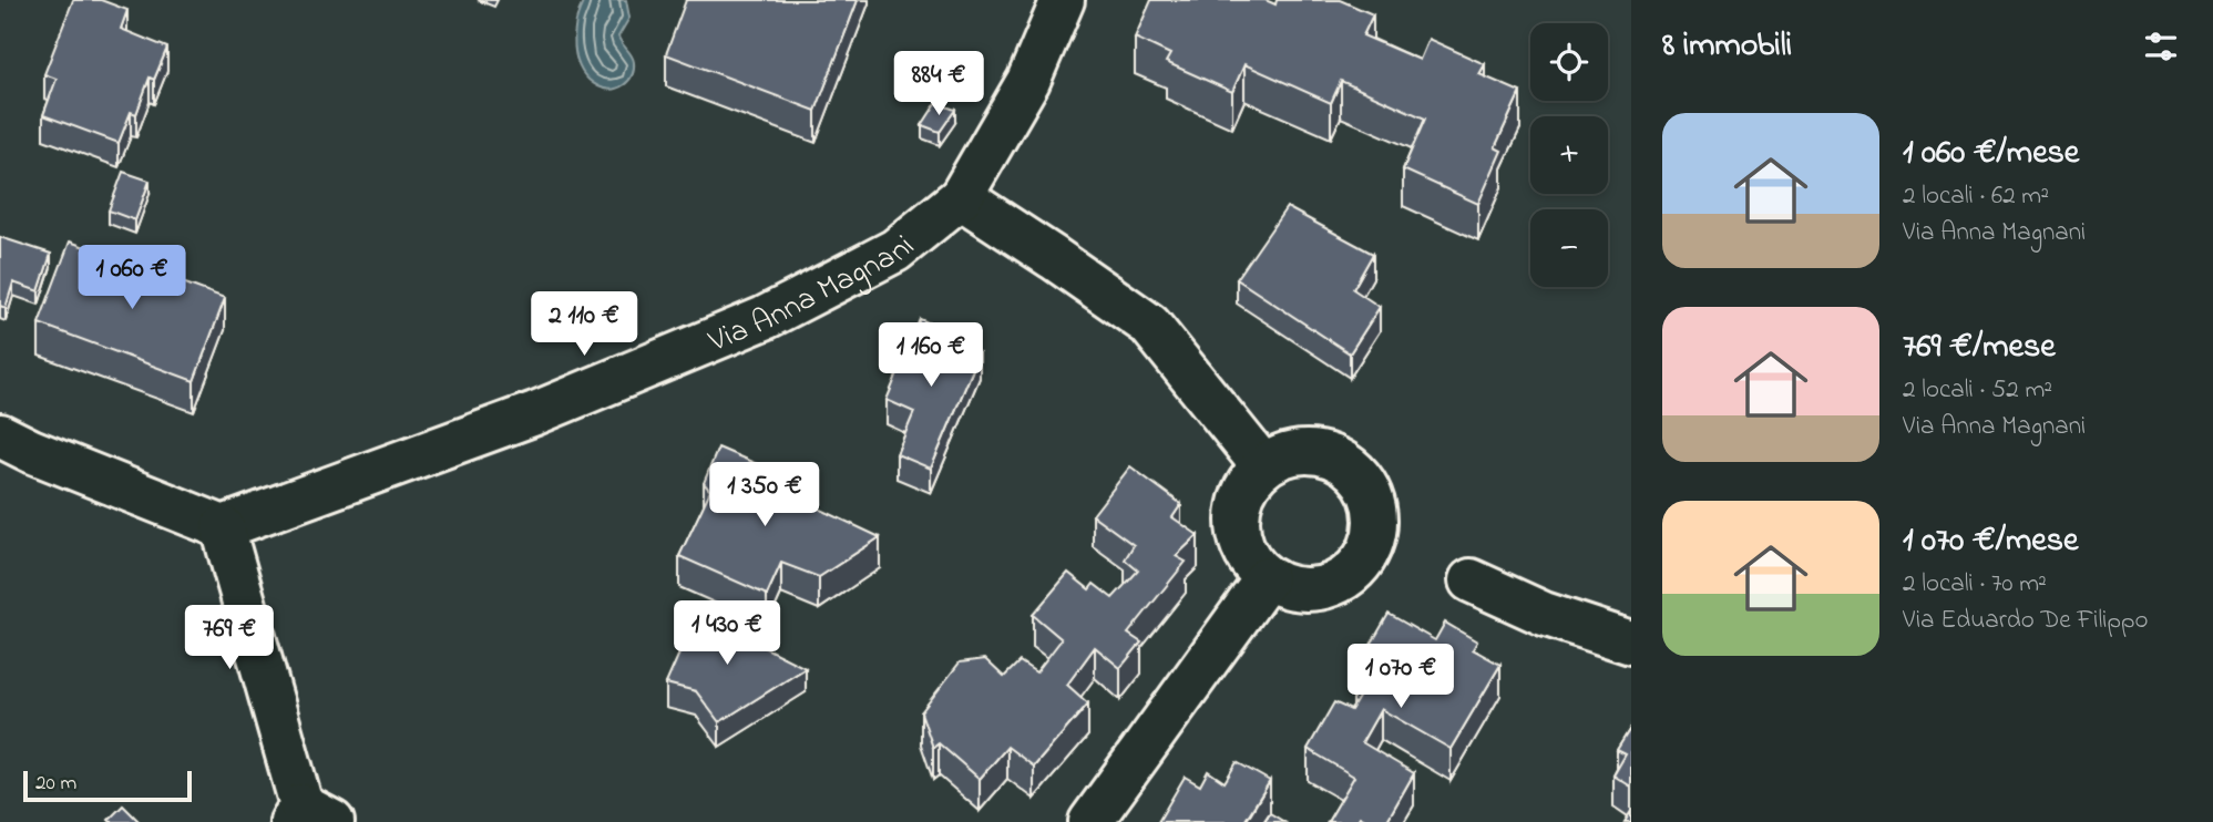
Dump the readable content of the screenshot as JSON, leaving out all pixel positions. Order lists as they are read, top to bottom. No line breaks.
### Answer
{"streets":{"street":["Via Anna Magnani"]},"scale_bar":"20 m","page":{"heading":"8 immobili","map_buttons":["+","−"],"price":["884 €","1 060 €","2 110 €","1 160 €","1 350 €","1 430 €","769 €","1 070 €"],"list":[{"name":"1 060 €/mese","note":"2 locali · 62 m² · Via Anna Magnani"},{"name":"769 €/mese","note":"2 locali · 52 m² · Via Anna Magnani"},{"name":"1 070 €/mese","note":"2 locali · 70 m² · Via Eduardo De Filippo"}],"scale":"20 m"}}
